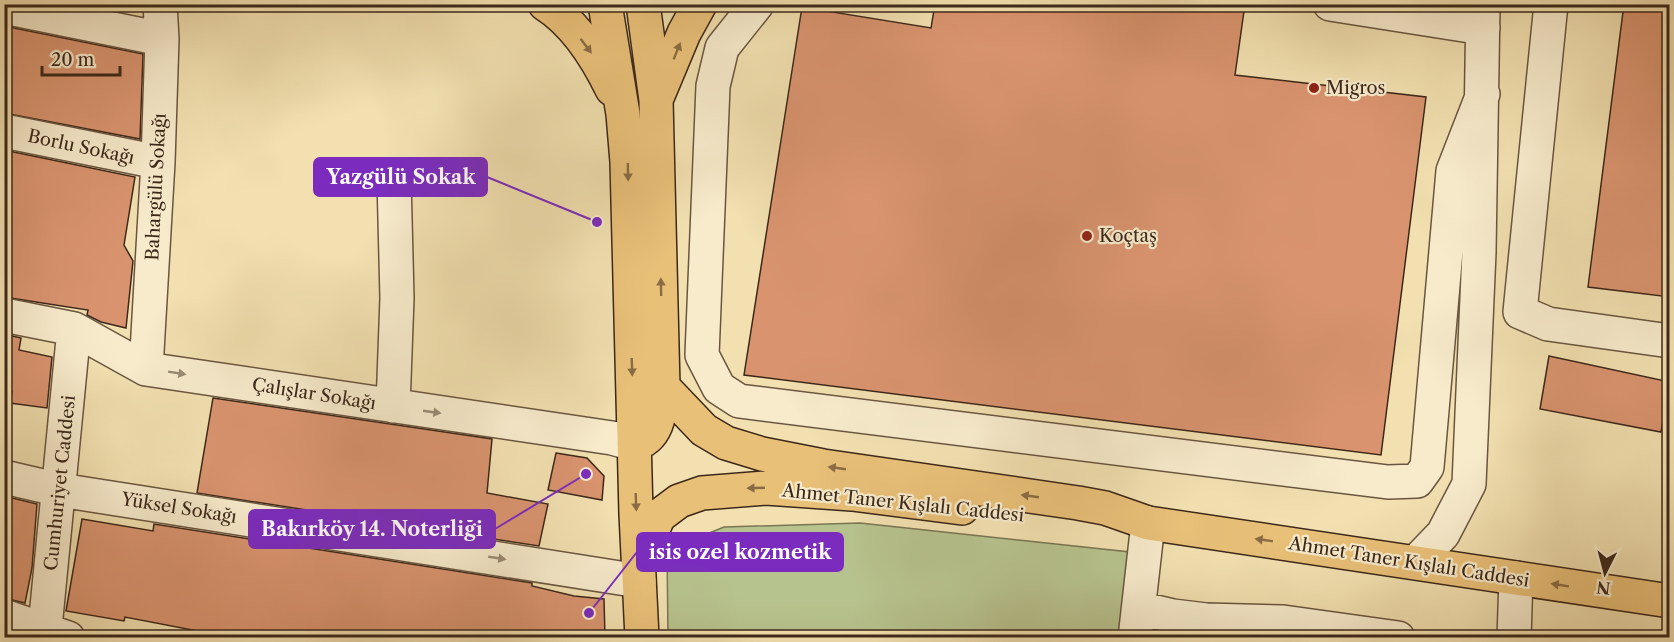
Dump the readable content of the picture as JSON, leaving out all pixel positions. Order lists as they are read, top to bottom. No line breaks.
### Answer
{"streets":{"main road":["Ahmet Taner Kışlalı Caddesi"],"street":["Borlu Sokağı","Bahargülü Sokağı","Çalışlar Sokağı","Cumhuriyet Caddesi","Yüksel Sokağı"]},"crossings":[["Borlu Sokağı","Bahargülü Sokağı"],["Bahargülü Sokağı","Çalışlar Sokağı"],["Çalışlar Sokağı","Cumhuriyet Caddesi"],["Cumhuriyet Caddesi","Yüksel Sokağı"],["Ahmet Taner Kışlalı Caddesi","Yüksel Sokağı"]],"one_way":["Çalışlar Sokağı","Ahmet Taner Kışlalı Caddesi","Yüksel Sokağı"],"places":["Migros","Yazgülü Sokak","Koçtaş","Bakırköy 14. Noterliği","isis ozel kozmetik"],"scale_bar":"20 m","north":"bottom"}
